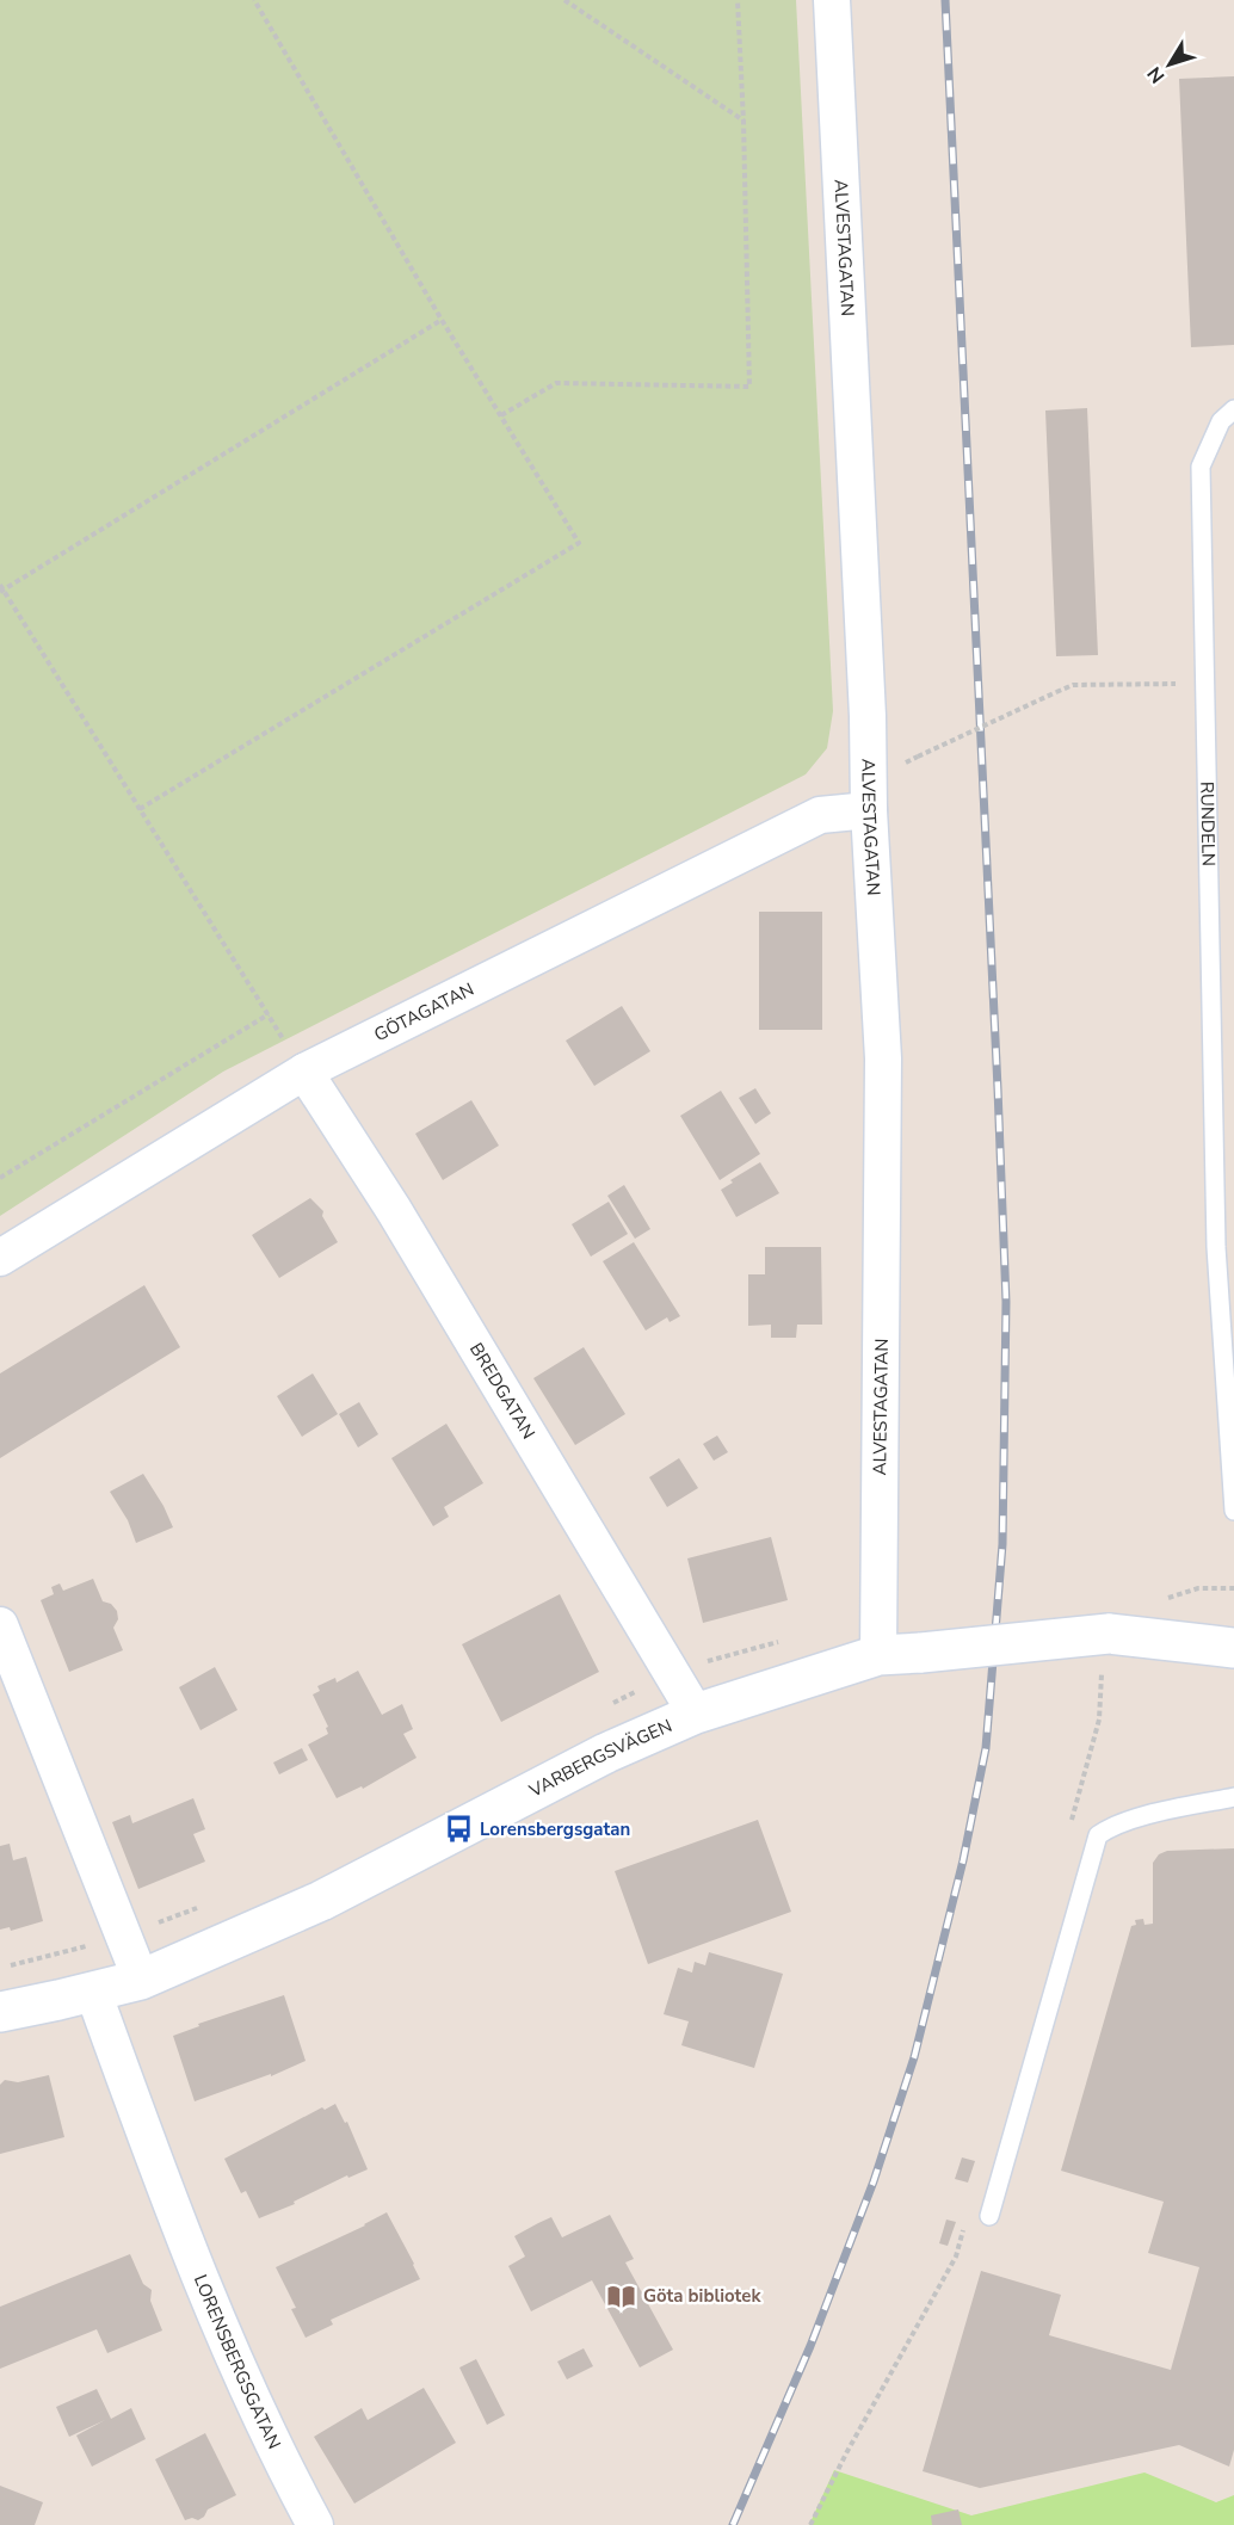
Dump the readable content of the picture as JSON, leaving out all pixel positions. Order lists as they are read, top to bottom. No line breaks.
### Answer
{"streets":{"main road":["VARBERGSVÄGEN"],"street":["ALVESTAGATAN","GÖTAGATAN","BREDGATAN","LORENSBERGSGATAN"],"lane":["RUNDELN"]},"crossings":[["ALVESTAGATAN","GÖTAGATAN"],["ALVESTAGATAN","VARBERGSVÄGEN"],["GÖTAGATAN","BREDGATAN"],["BREDGATAN","VARBERGSVÄGEN"],["VARBERGSVÄGEN","LORENSBERGSGATAN"]],"places":{"bus stop":["Lorensbergsgatan"],"library":["Göta bibliotek"]},"north":"bottom left"}
